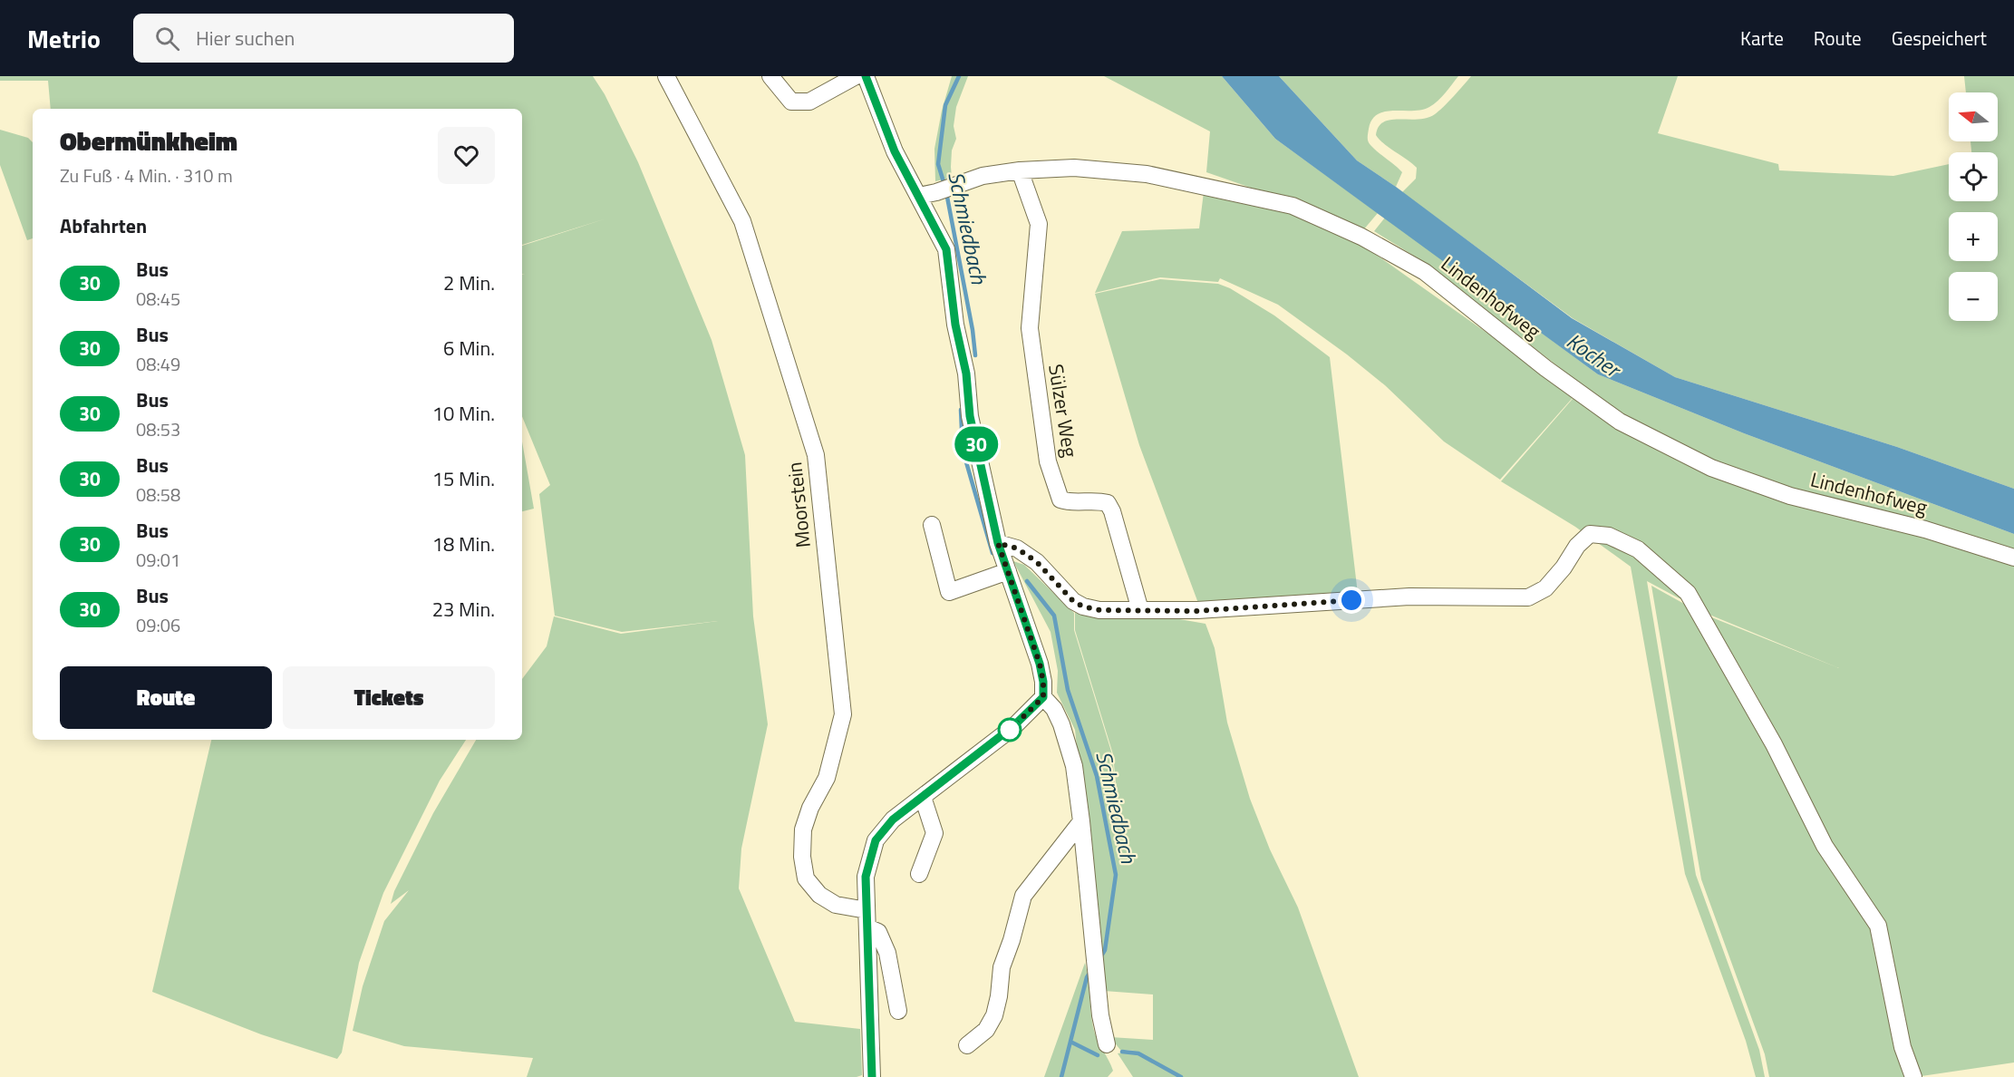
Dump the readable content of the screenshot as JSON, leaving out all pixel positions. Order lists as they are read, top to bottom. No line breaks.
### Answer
{"streets":{"street":["Lindenhofweg","Sülzer Weg","Moorstein"]},"crossings":[["Lindenhofweg","Sülzer Weg"]],"water":["Schmiedbach","Kocher"],"lines":["bus line 30"],"north":"left","page":{"header":"Metrio","search":"Hier suchen","nav":["Karte","Route","Gespeichert"],"on_map":"30","map_buttons":["+","−"],"heading":[["Obermünkheim","Zu Fuß · 4 Min. · 310 m"],"Abfahrten"],"list":[{"mark":"30","name":"Bus","note":"08:45","value":"2 Min."},{"mark":"30","name":"Bus","note":"08:49","value":"6 Min."},{"mark":"30","name":"Bus","note":"08:53","value":"10 Min."},{"mark":"30","name":"Bus","note":"08:58","value":"15 Min."},{"mark":"30","name":"Bus","note":"09:01","value":"18 Min."},{"mark":"30","name":"Bus","note":"09:06","value":"23 Min."}],"buttons":["Route","Tickets"]}}
